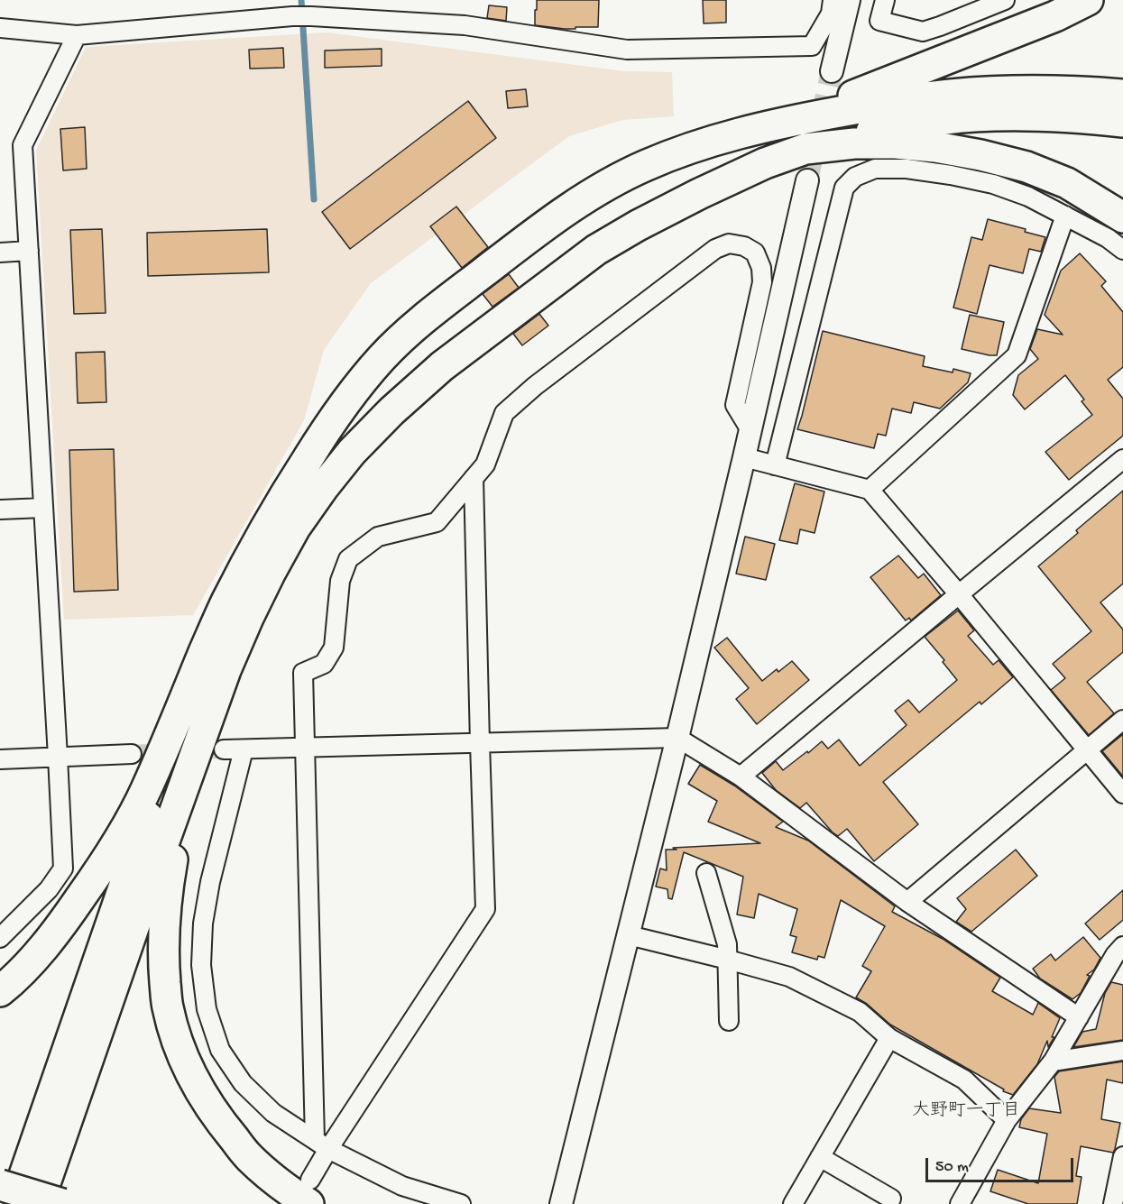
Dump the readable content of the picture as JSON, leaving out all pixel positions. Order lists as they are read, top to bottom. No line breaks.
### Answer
{"districts":["大野町一丁目"],"scale_bar":"50 m"}
